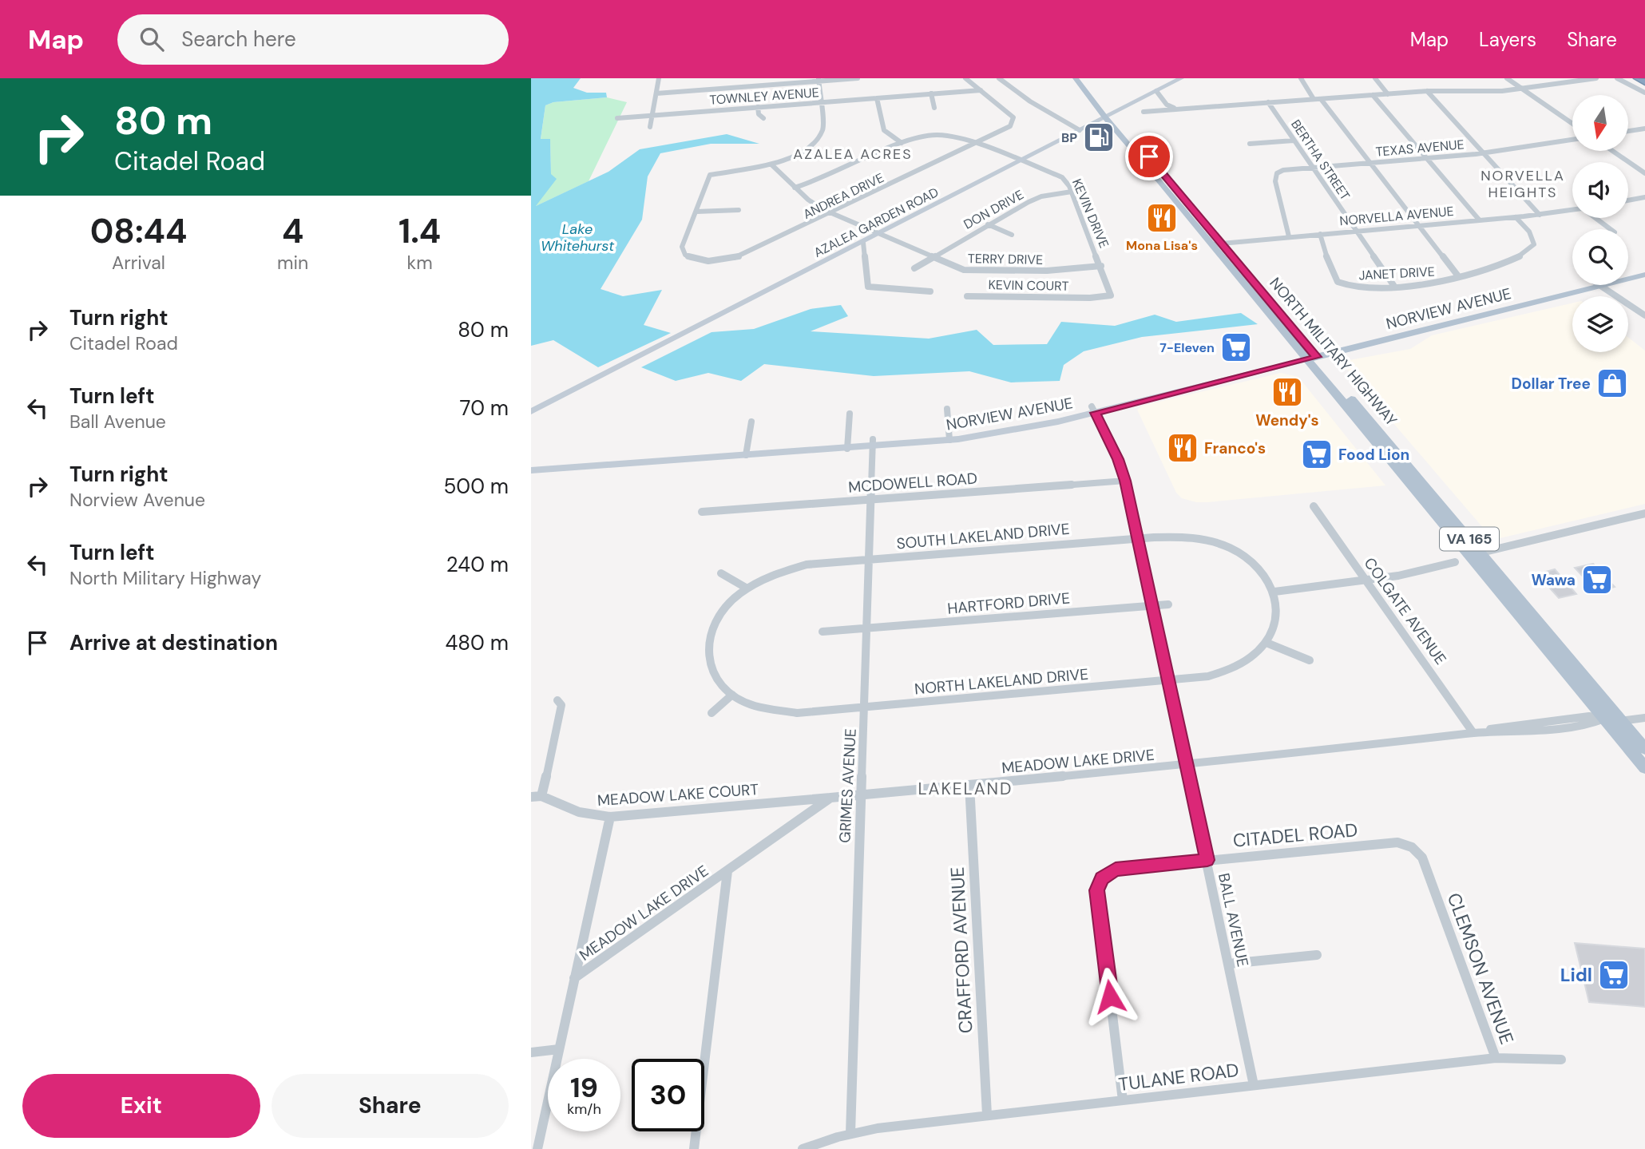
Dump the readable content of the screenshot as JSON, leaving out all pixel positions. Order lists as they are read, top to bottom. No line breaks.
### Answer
{"streets":{"main road":["AZALEA GARDEN ROAD","NORVIEW AVENUE","NORTH MILITARY HIGHWAY","VA 165"],"street":["TOWNLEY AVENUE","TEXAS AVENUE","BERTHA STREET","ANDREA DRIVE","DON DRIVE","KEVIN DRIVE","NORVELLA AVENUE","TERRY DRIVE","JANET DRIVE","KEVIN COURT","MCDOWELL ROAD","SOUTH LAKELAND DRIVE","HARTFORD DRIVE","COLGATE AVENUE","NORTH LAKELAND DRIVE","MEADOW LAKE DRIVE","GRIMES AVENUE","MEADOW LAKE COURT","CITADEL ROAD","BALL AVENUE","CRAFFORD AVENUE","CLEMSON AVENUE","TULANE ROAD"]},"crossings":[["TOWNLEY AVENUE","ANDREA DRIVE"],["TEXAS AVENUE","BERTHA STREET"],["TEXAS AVENUE","NORVELLA AVENUE"],["BERTHA STREET","NORVELLA AVENUE"],["BERTHA STREET","JANET DRIVE"],["ANDREA DRIVE","KEVIN DRIVE"],["ANDREA DRIVE","TERRY DRIVE"],["DON DRIVE","KEVIN DRIVE"],["DON DRIVE","TERRY DRIVE"],["KEVIN DRIVE","AZALEA GARDEN ROAD"],["KEVIN DRIVE","TERRY DRIVE"],["KEVIN DRIVE","KEVIN COURT"],["NORVELLA AVENUE","JANET DRIVE"],["NORVELLA AVENUE","NORTH MILITARY HIGHWAY"],["AZALEA GARDEN ROAD","TERRY DRIVE"],["AZALEA GARDEN ROAD","NORTH MILITARY HIGHWAY"],["NORVIEW AVENUE","NORTH MILITARY HIGHWAY"],["NORVIEW AVENUE","GRIMES AVENUE"],["NORVIEW AVENUE","BALL AVENUE"],["NORTH MILITARY HIGHWAY","MEADOW LAKE DRIVE"],["MCDOWELL ROAD","GRIMES AVENUE"],["MCDOWELL ROAD","BALL AVENUE"],["SOUTH LAKELAND DRIVE","NORTH LAKELAND DRIVE"],["SOUTH LAKELAND DRIVE","GRIMES AVENUE"],["SOUTH LAKELAND DRIVE","BALL AVENUE"],["HARTFORD DRIVE","GRIMES AVENUE"],["HARTFORD DRIVE","BALL AVENUE"],["COLGATE AVENUE","MEADOW LAKE DRIVE"],["NORTH LAKELAND DRIVE","GRIMES AVENUE"],["NORTH LAKELAND DRIVE","BALL AVENUE"],["MEADOW LAKE DRIVE","GRIMES AVENUE"],["MEADOW LAKE DRIVE","MEADOW LAKE COURT"],["MEADOW LAKE DRIVE","BALL AVENUE"],["MEADOW LAKE DRIVE","CRAFFORD AVENUE"],["GRIMES AVENUE","TULANE ROAD"],["CITADEL ROAD","BALL AVENUE"],["CITADEL ROAD","CLEMSON AVENUE"],["CITADEL ROAD","TULANE ROAD"],["BALL AVENUE","TULANE ROAD"],["CRAFFORD AVENUE","TULANE ROAD"],["CLEMSON AVENUE","TULANE ROAD"]],"districts":["AZALEA ACRES","NORVELLA HEIGHTS","LAKELAND"],"water":["Lake Whitehurst"],"places":{"fuel station":["BP"],"restaurant":["Mona Lisa's","Wendy's","Franco's"],"supermarket":["7-Eleven","Food Lion","Wawa","Lidl"],"shop":["Dollar Tree"]},"north":"bottom","page":{"header":"Map","search":"Search here","nav":["Map","Layers","Share"],"turn":["80 m","Citadel Road"],"eta":["08:44","Arrival","4","min","1.4","km"],"list":[{"name":"Turn right","note":"Citadel Road","value":"80 m"},{"name":"Turn left","note":"Ball Avenue","value":"70 m"},{"name":"Turn right","note":"Norview Avenue","value":"500 m"},{"name":"Turn left","note":"North Military Highway","value":"240 m"},{"name":"Arrive at destination","value":"480 m"}],"speed":"19 km/h","limit":"30","buttons":["Exit","Share"]}}
